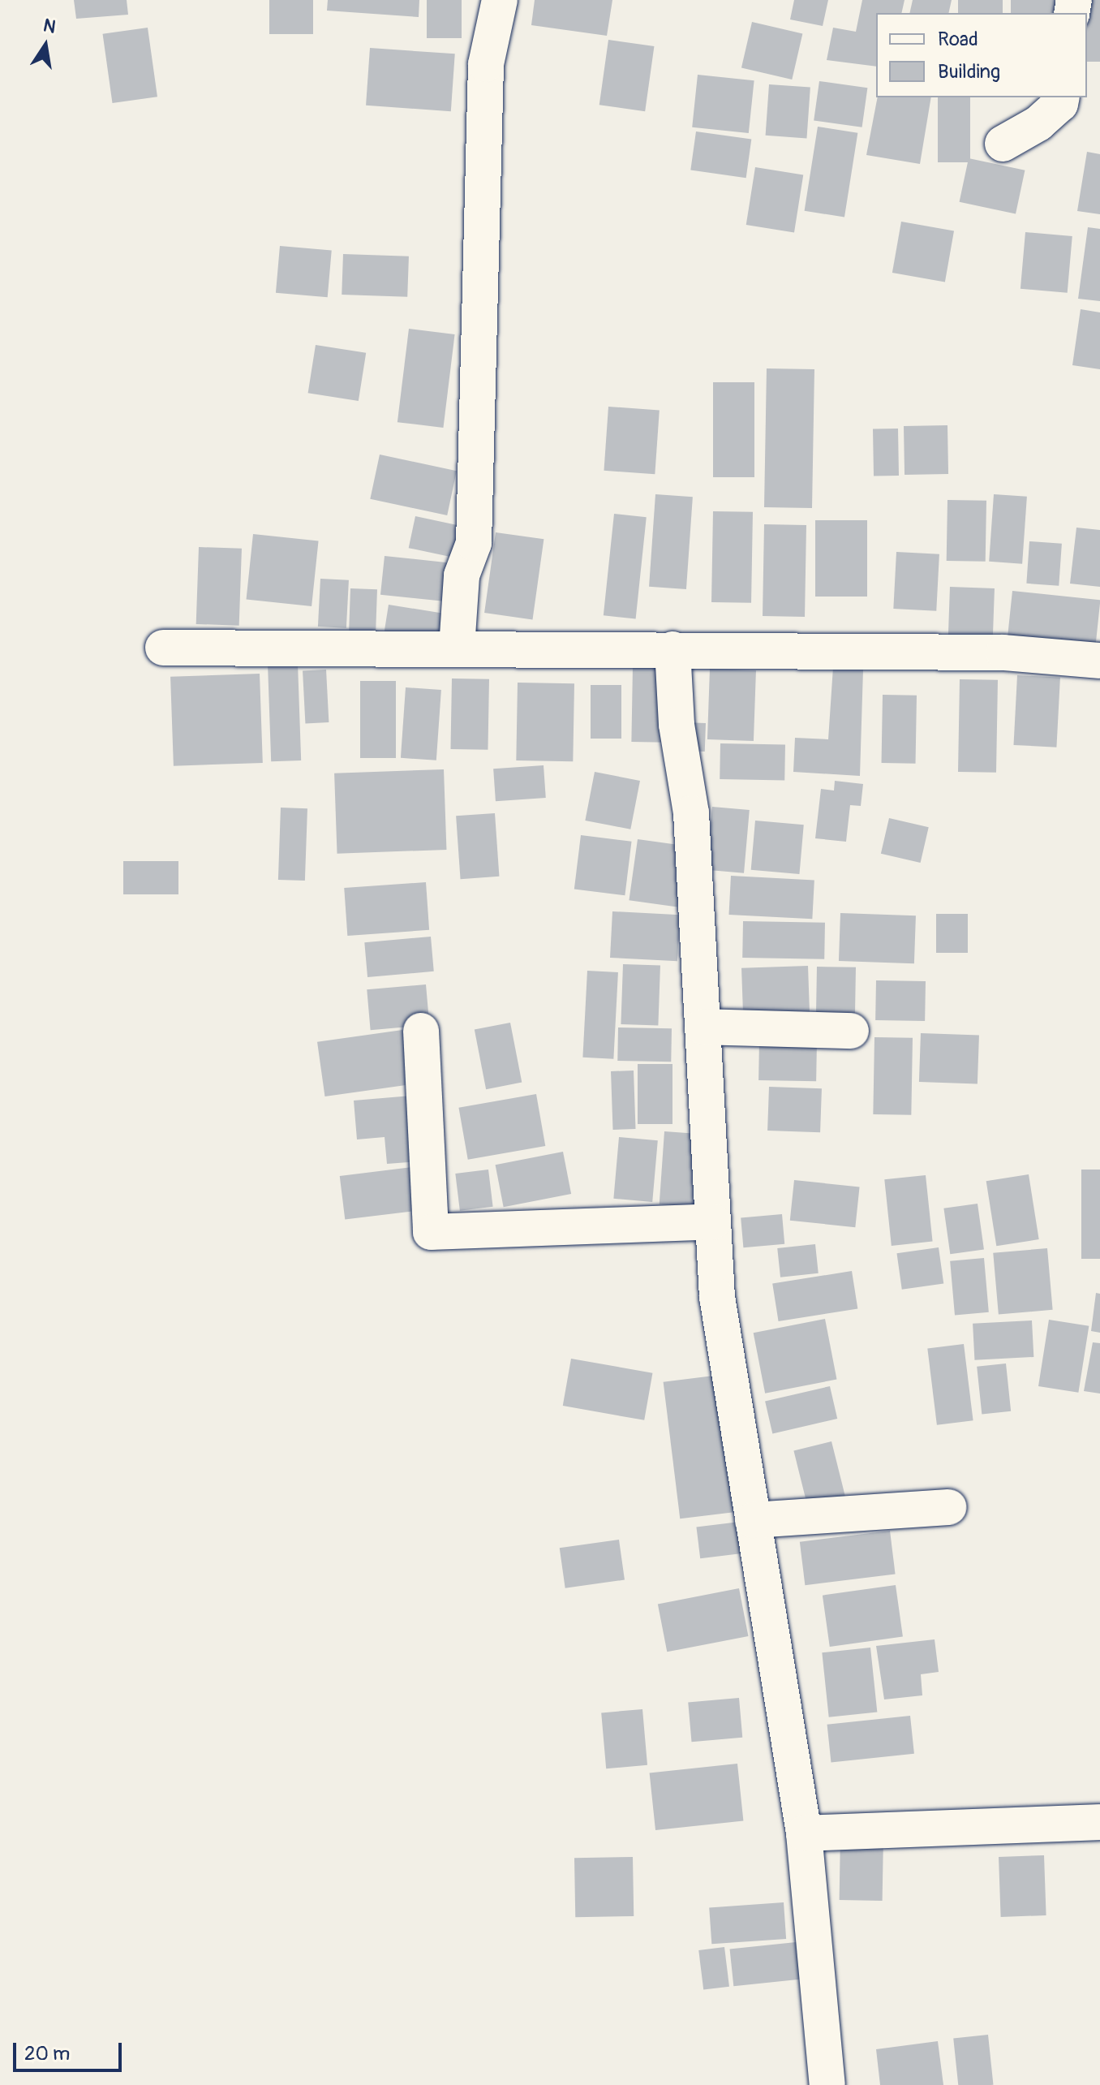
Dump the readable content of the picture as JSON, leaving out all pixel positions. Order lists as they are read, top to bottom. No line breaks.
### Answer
{"legend":["Road","Building"],"scale_bar":"20 m","north":"top"}
